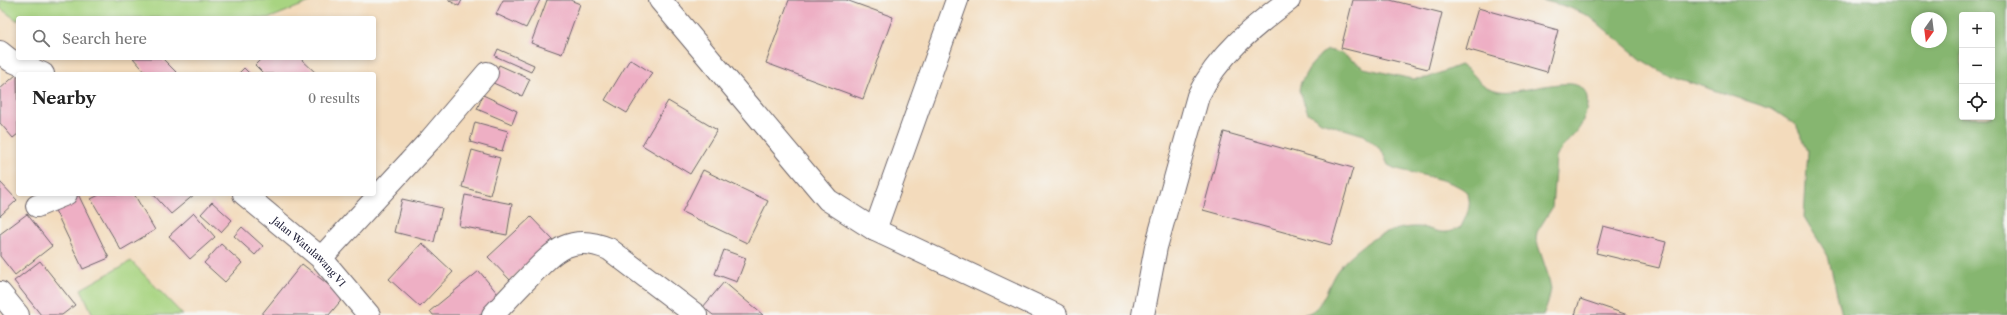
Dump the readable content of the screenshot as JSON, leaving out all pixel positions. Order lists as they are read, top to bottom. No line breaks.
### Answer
{"streets":{"street":["Jalan Watulawang VI"]},"north":"bottom","page":{"map_buttons":["+","−"],"search":"Search here","heading":["Nearby","0 results"]}}
